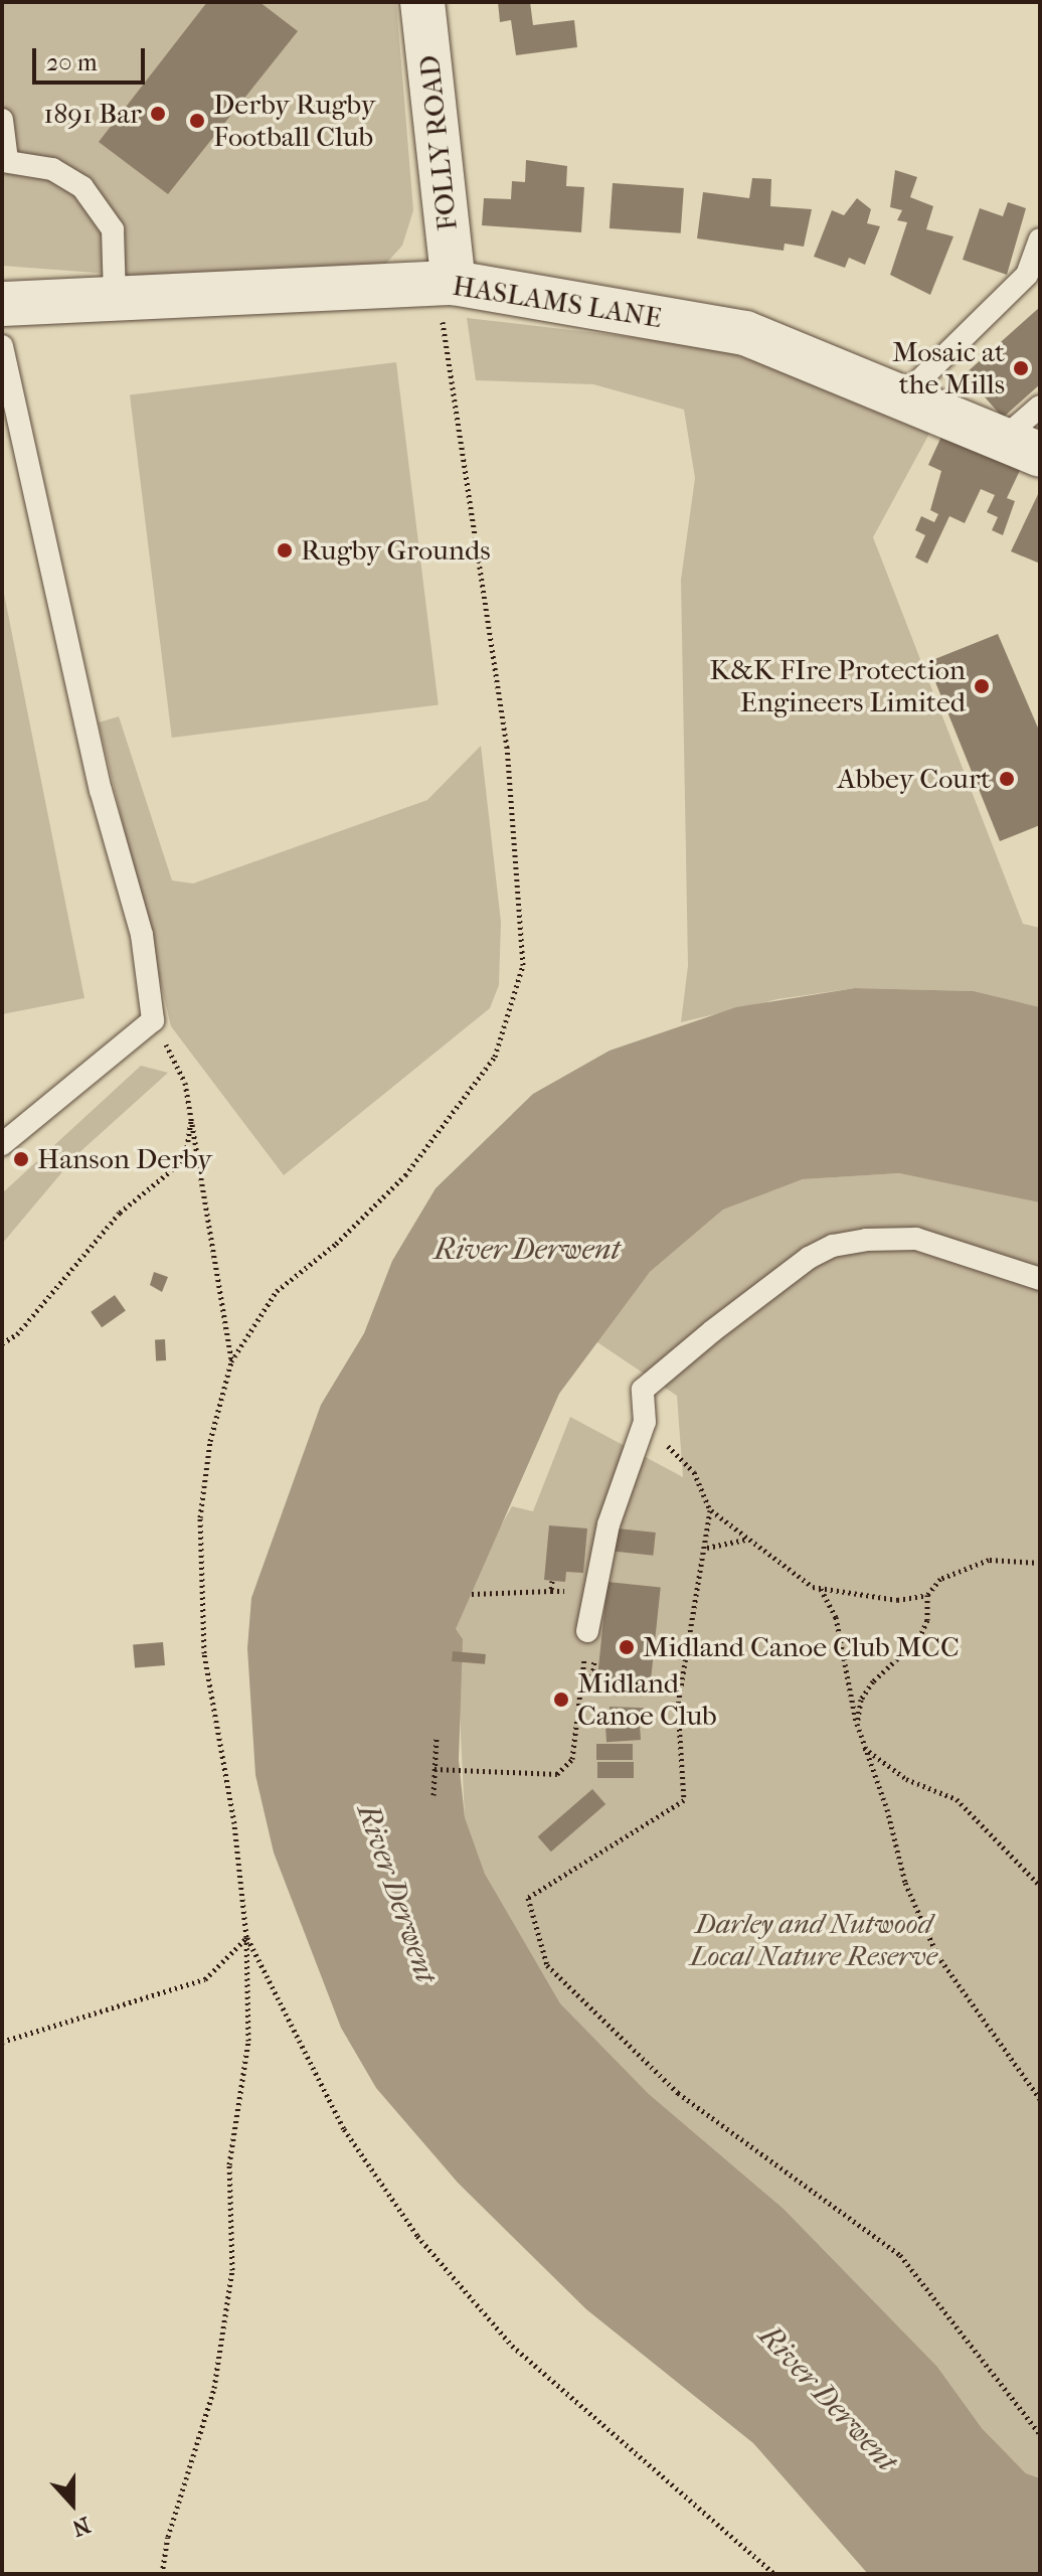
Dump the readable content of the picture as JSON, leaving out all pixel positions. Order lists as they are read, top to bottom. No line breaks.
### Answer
{"streets":{"street":["FOLLY ROAD","HASLAMS LANE"]},"crossings":[["FOLLY ROAD","HASLAMS LANE"]],"water":["River Derwent"],"parks":["Darley and Nutwood Local Nature Reserve"],"places":["1891 Bar","Derby Rugby Football Club","Mosaic at the Mills","Rugby Grounds","K&K FIre Protection Engineers Limited","Abbey Court","Hanson Derby","Midland Canoe Club MCC","Midland Canoe Club"],"scale_bar":"20 m","north":"bottom"}
